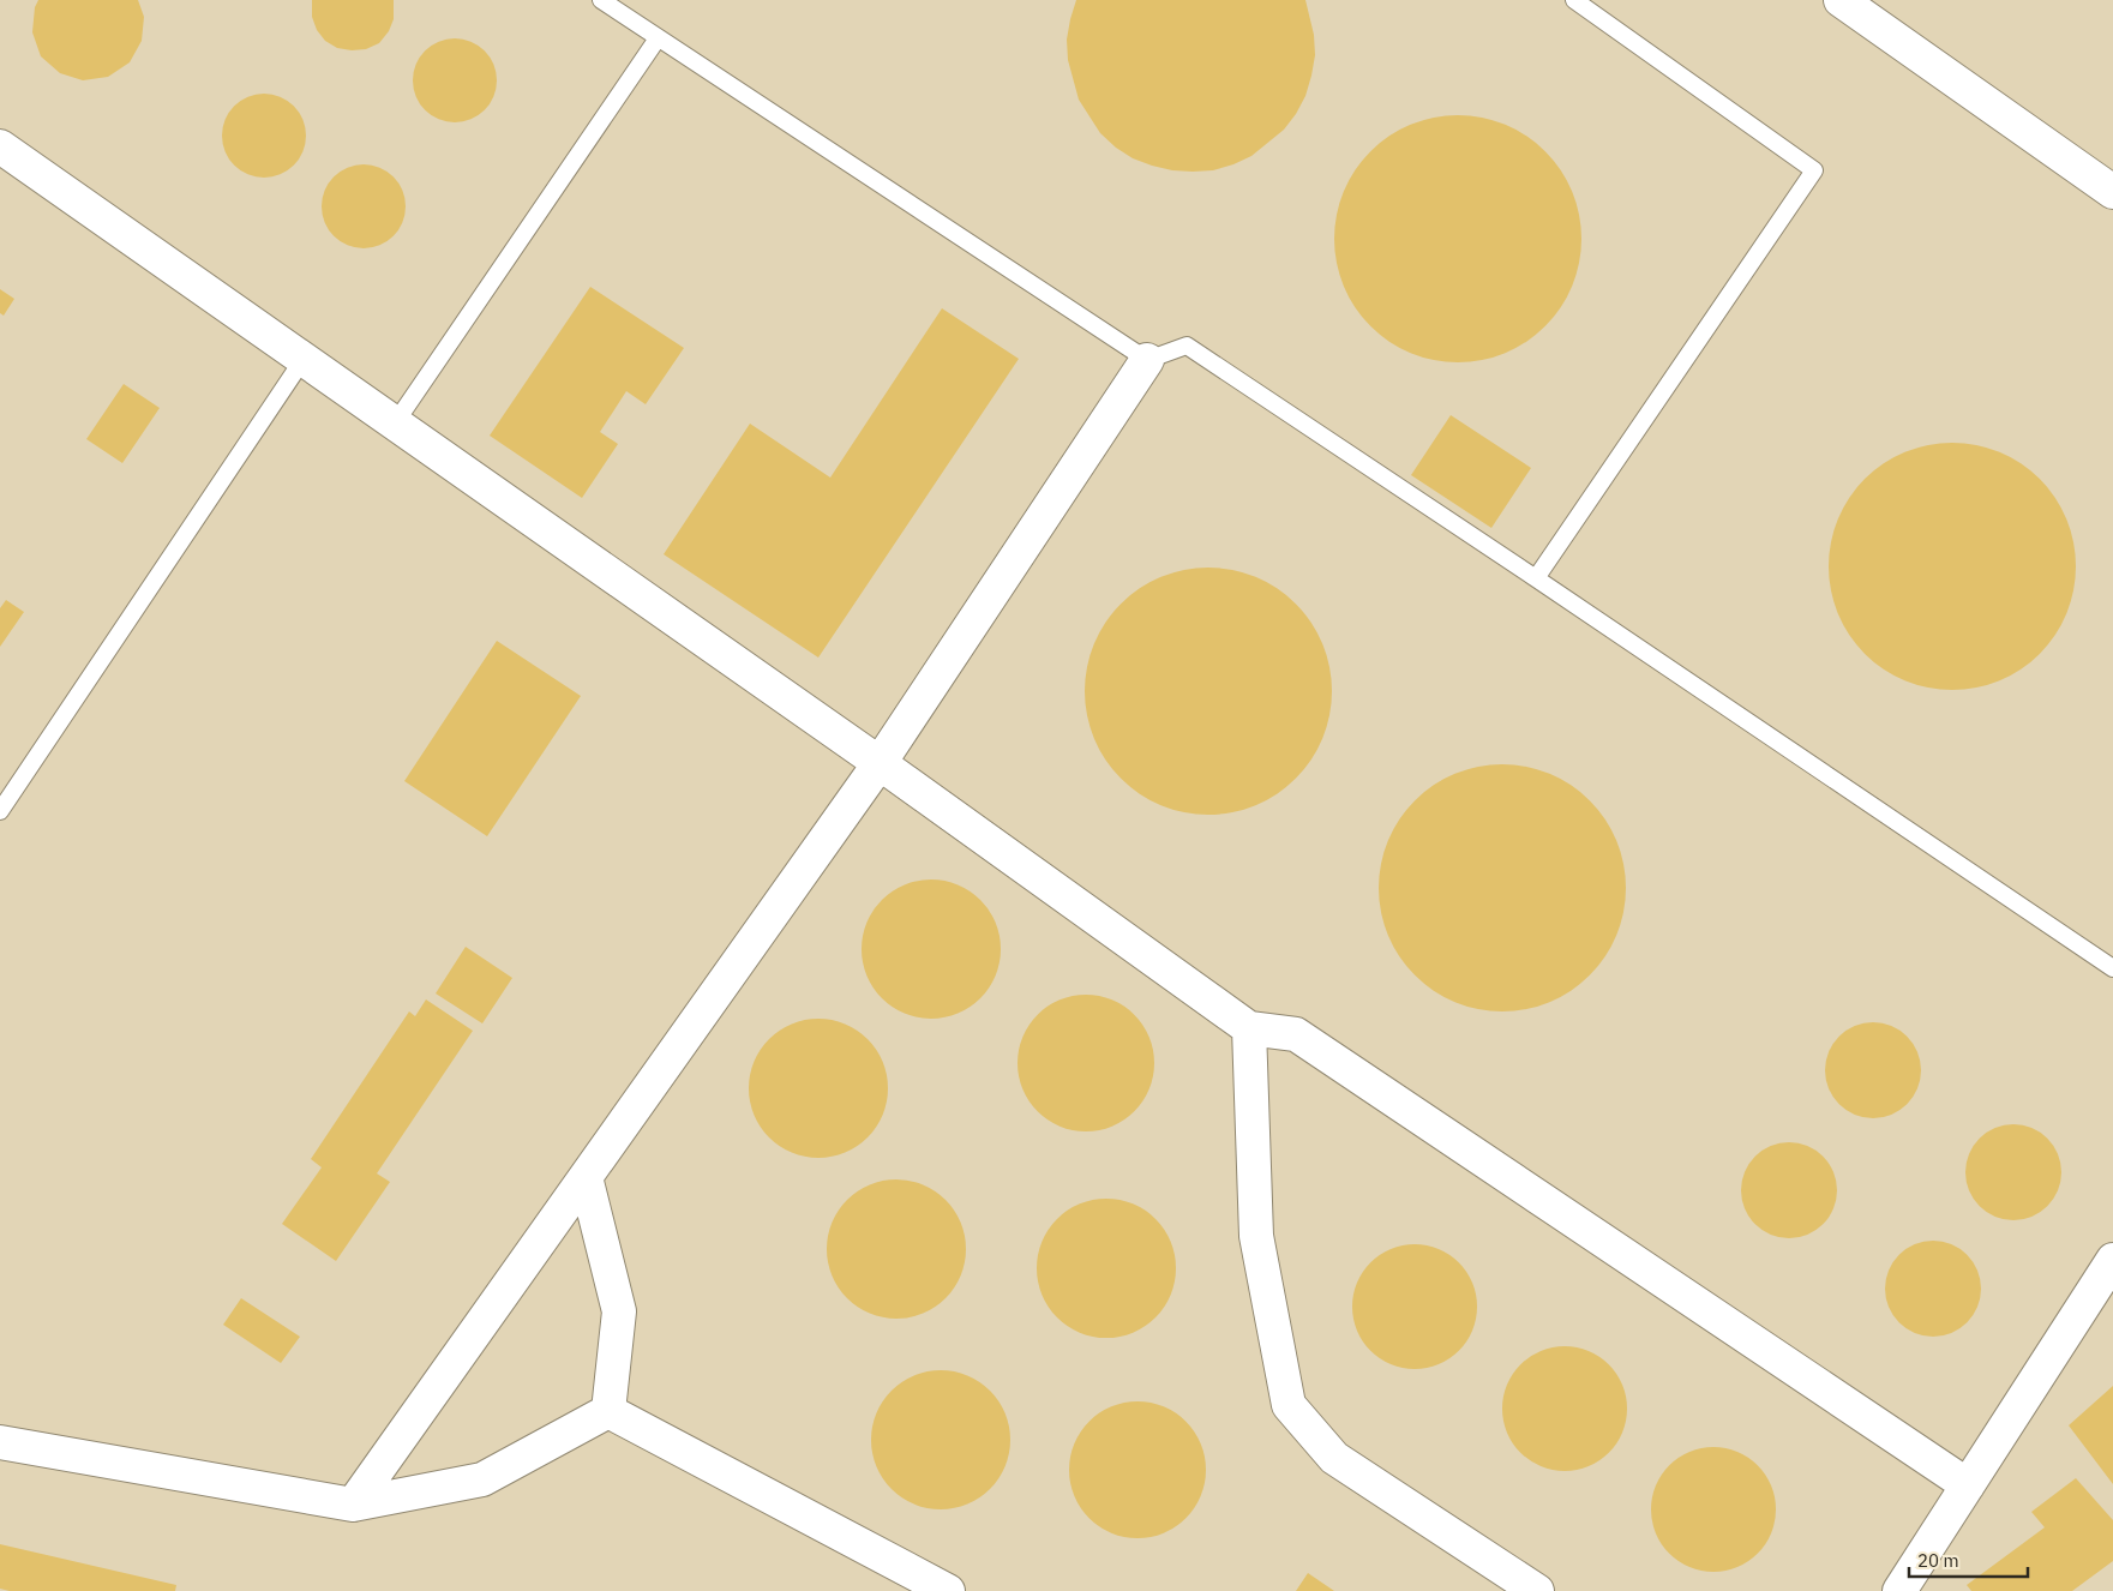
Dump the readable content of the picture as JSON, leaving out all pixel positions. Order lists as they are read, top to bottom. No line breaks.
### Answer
{"scale_bar":"20 m"}
